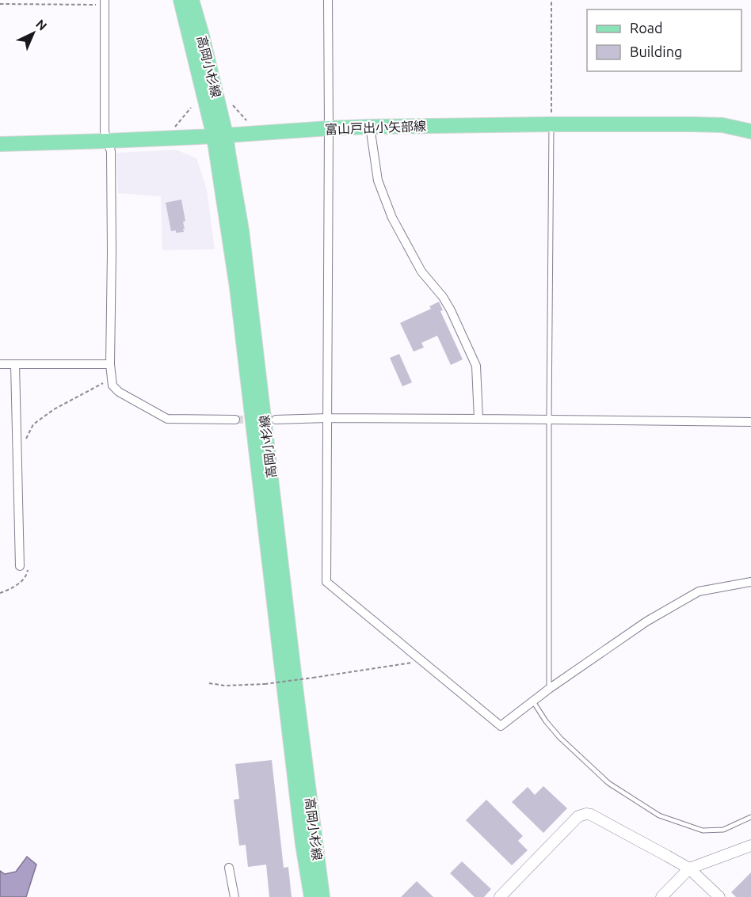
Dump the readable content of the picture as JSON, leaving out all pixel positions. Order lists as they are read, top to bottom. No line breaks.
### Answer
{"streets":{"main road":["高岡小杉線","富山戸出小矢部線"]},"crossings":[["高岡小杉線","富山戸出小矢部線"]],"legend":["Road","Building"],"north":"top right"}
